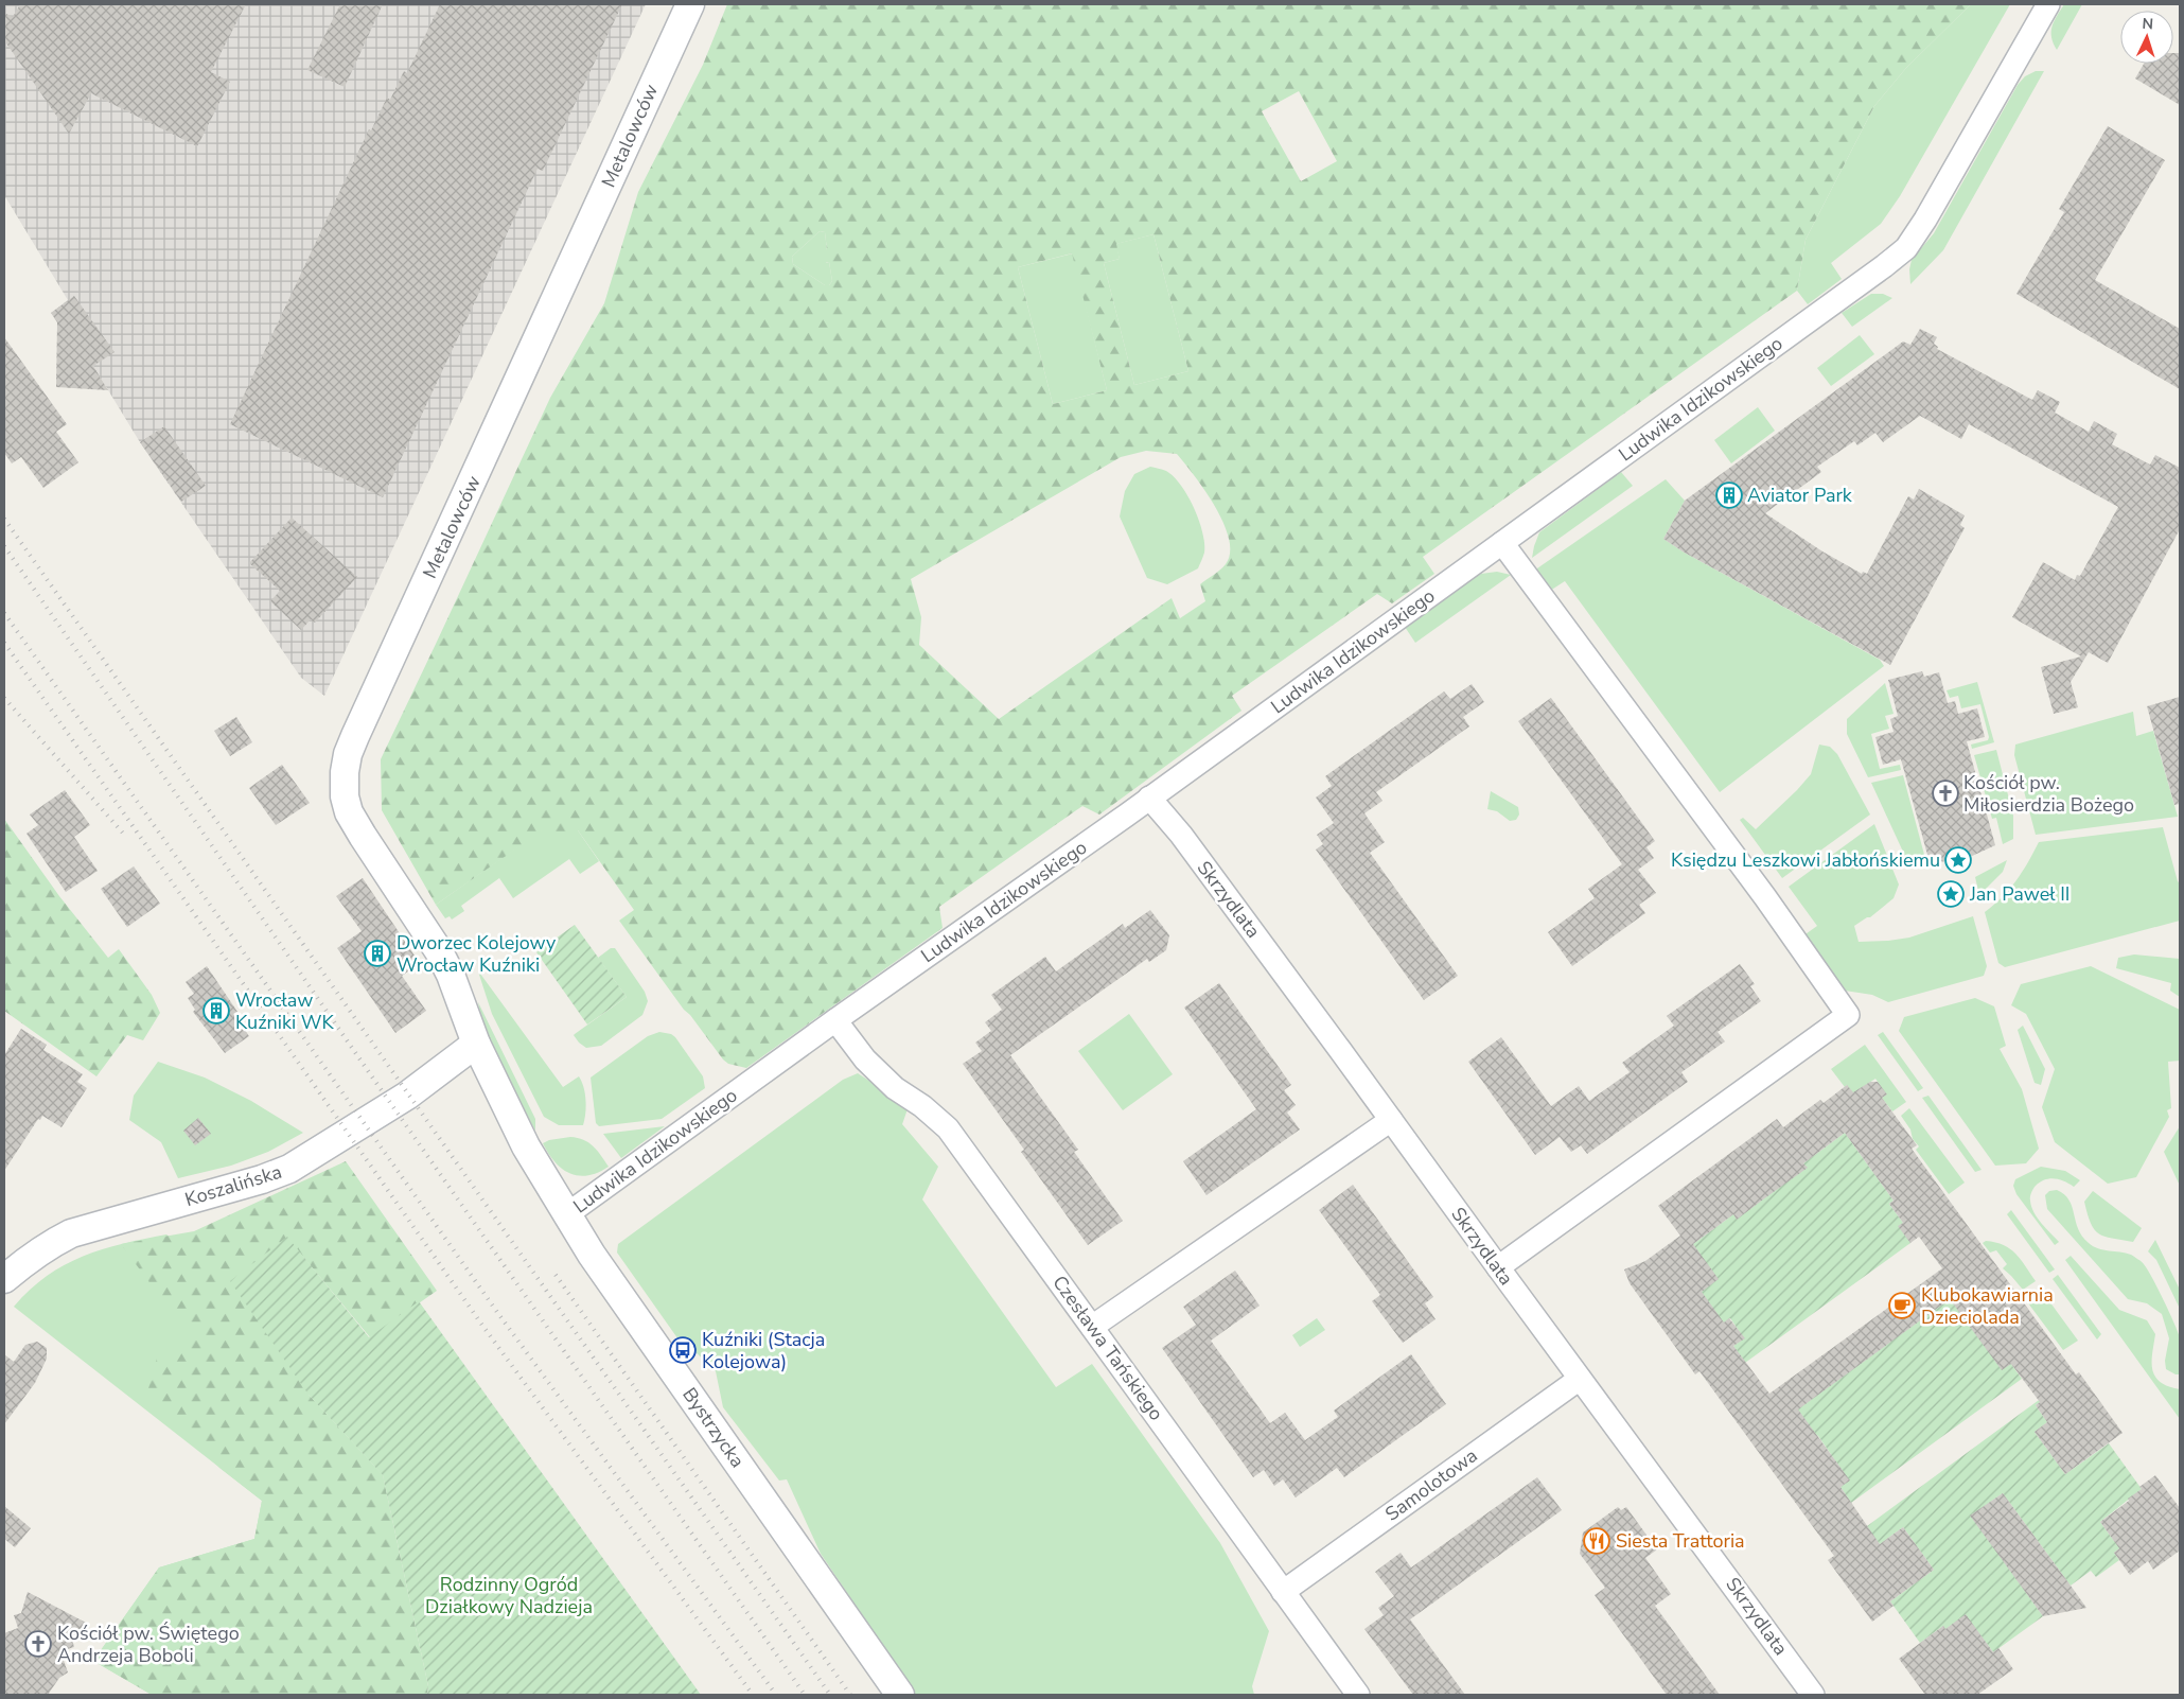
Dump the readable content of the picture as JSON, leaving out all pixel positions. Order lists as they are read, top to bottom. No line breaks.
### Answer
{"streets":{"street":["Metalowców","Ludwika Idzikowskiego","Skrzydlata","Koszalińska","Czesława Tańskiego","Bystrzycka","Samolotowa"]},"crossings":[["Metalowców","Koszalińska"],["Metalowców","Bystrzycka"],["Ludwika Idzikowskiego","Skrzydlata"],["Ludwika Idzikowskiego","Czesława Tańskiego"],["Ludwika Idzikowskiego","Bystrzycka"],["Skrzydlata","Samolotowa"],["Koszalińska","Bystrzycka"],["Czesława Tańskiego","Samolotowa"]],"parks":["Rodzinny Ogród Działkowy Nadzieja"],"places":{"building":["Aviator Park","Dworzec Kolejowy Wrocław Kuźniki","Wrocław Kuźniki WK"],"church":["Kościół pw. Miłosierdzia Bożego","Kościół pw. Świętego Andrzeja Boboli"],"place":["Księdzu Leszkowi Jabłońskiemu","Jan Paweł II"],"cafe":["Klubokawiarnia Dzieciolada"],"bus stop":["Kuźniki (Stacja Kolejowa)"],"restaurant":["Siesta Trattoria"]},"north":"top"}
